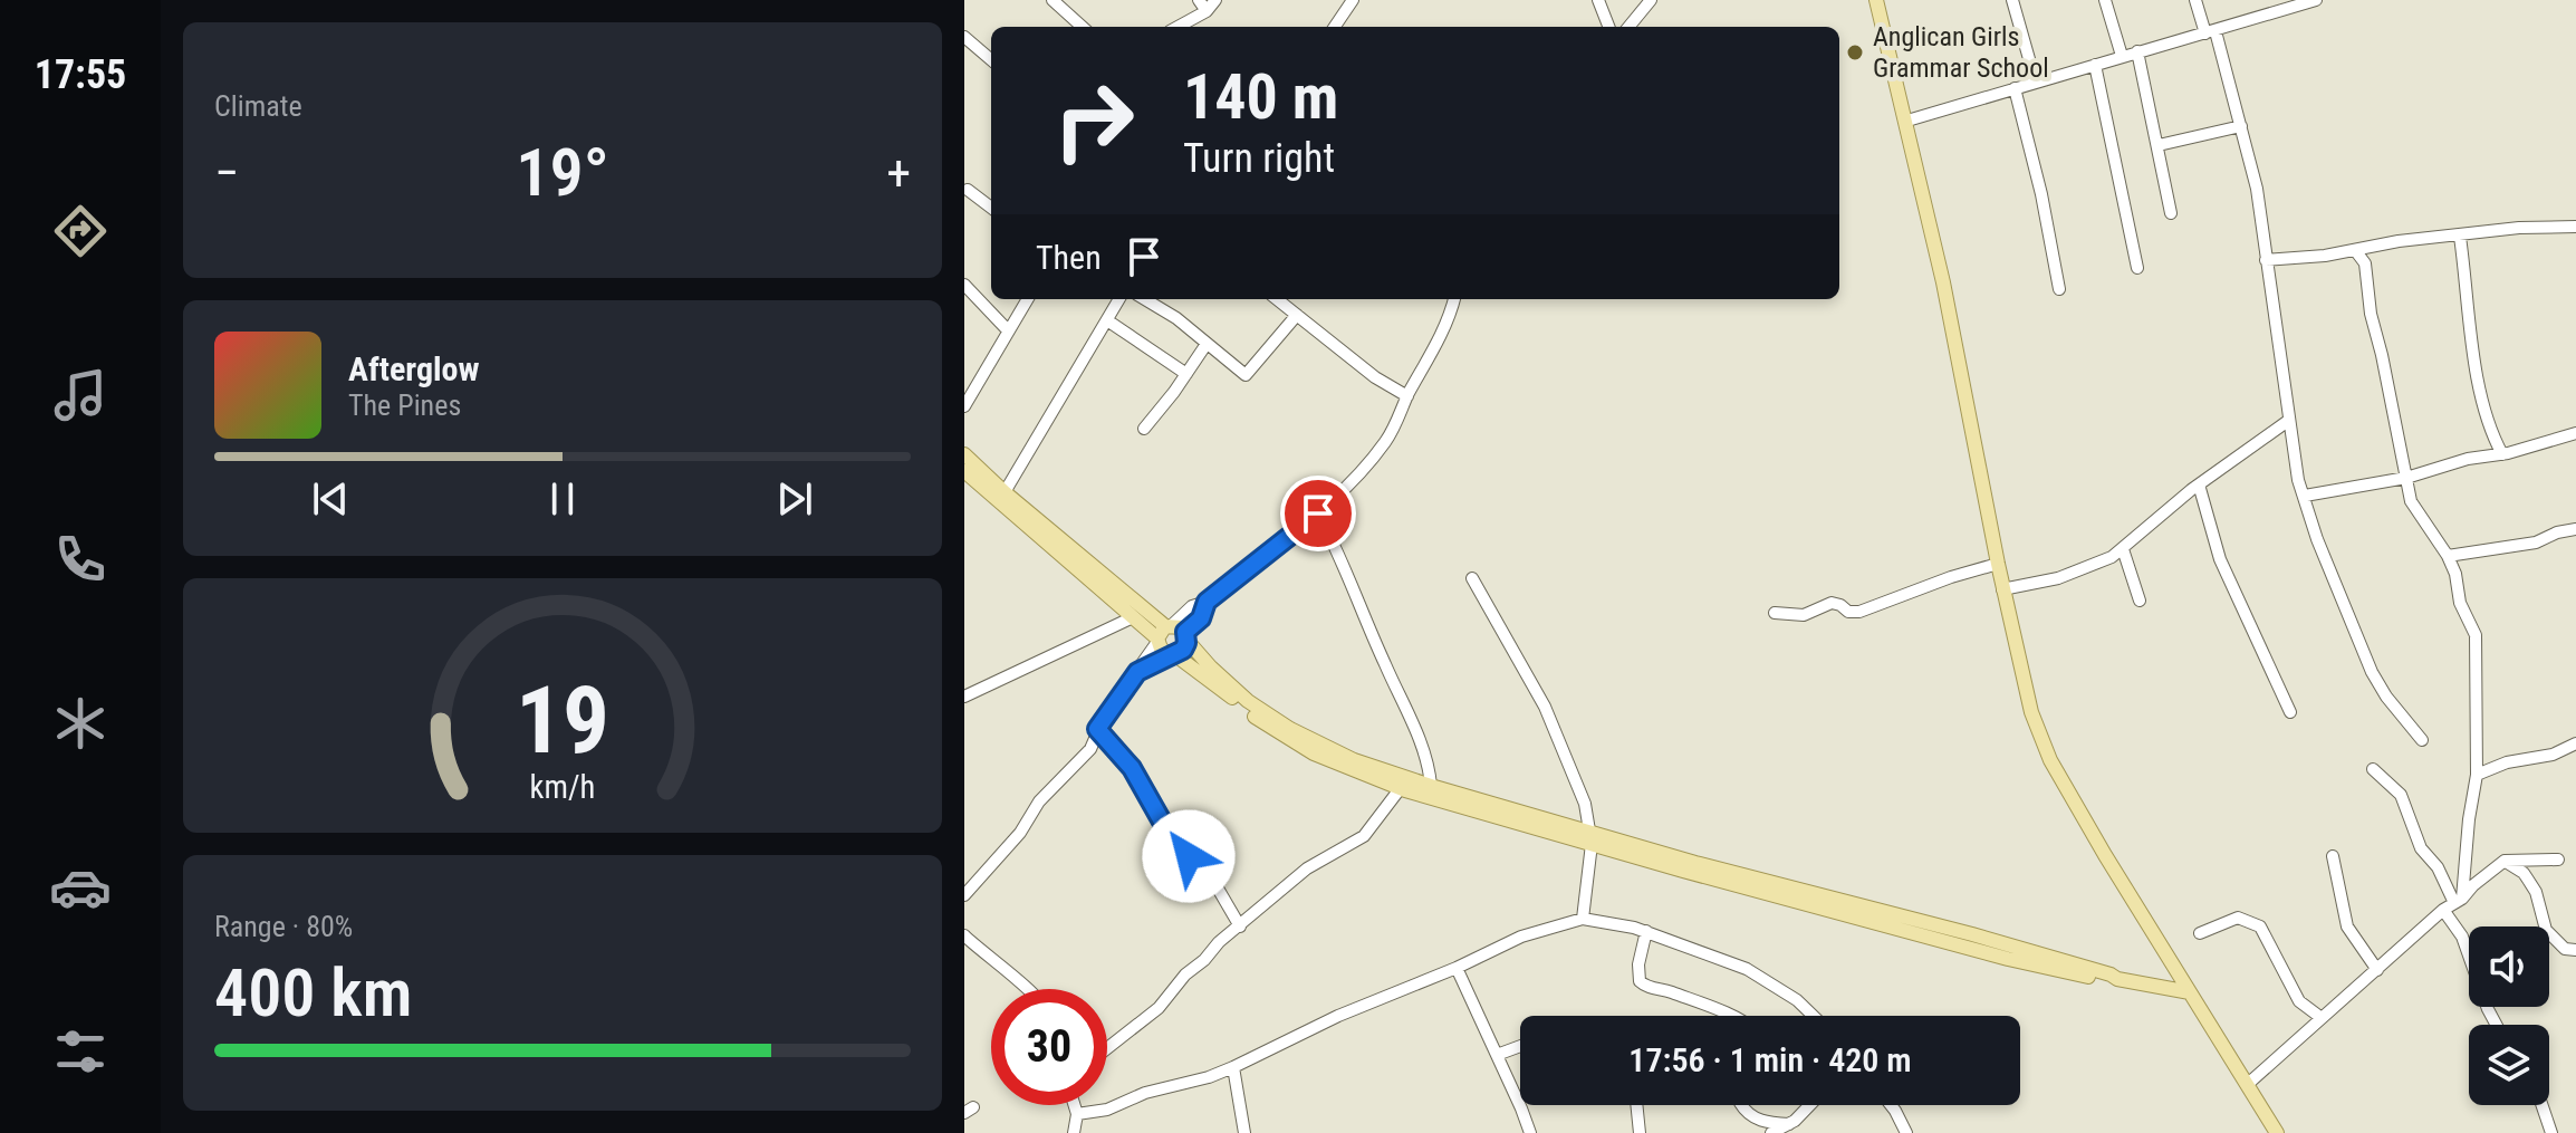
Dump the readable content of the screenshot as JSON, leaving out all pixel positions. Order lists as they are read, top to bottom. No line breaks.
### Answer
{"places":["Anglican Girls Grammar School"],"page":{"tabs":"17:55","tile":["Climate",["Range · 80%","400 km"]],"turn":["140 m","Turn right"],"heat":["−","19°","+"],"then":"Then","song":["Afterglow","The Pines"],"limit":"30","trip":"17:56 · 1 min · 420 m","gauge":["19","km/h"]}}
